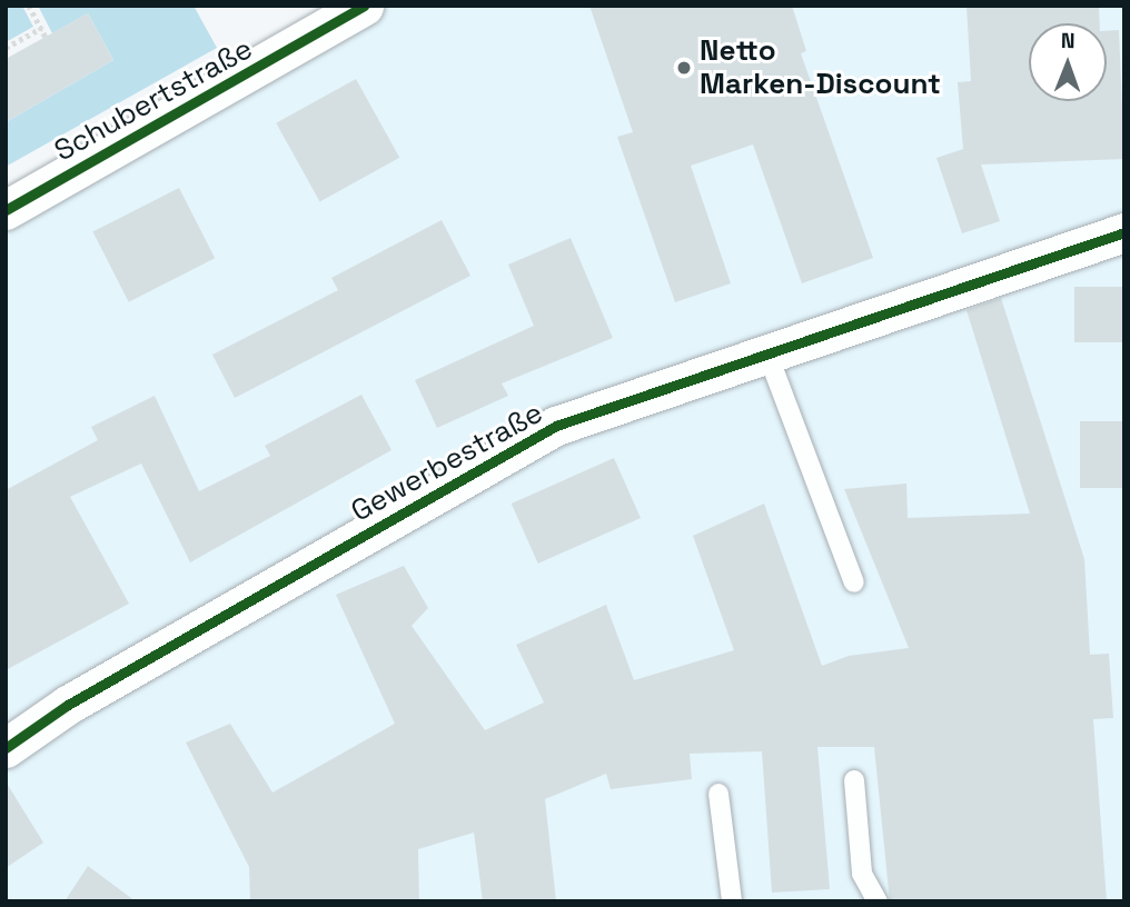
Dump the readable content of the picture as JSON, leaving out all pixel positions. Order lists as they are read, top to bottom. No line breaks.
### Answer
{"streets":{"street":["Schubertstraße","Gewerbestraße"]},"places":["Netto Marken-Discount"],"north":"top"}
